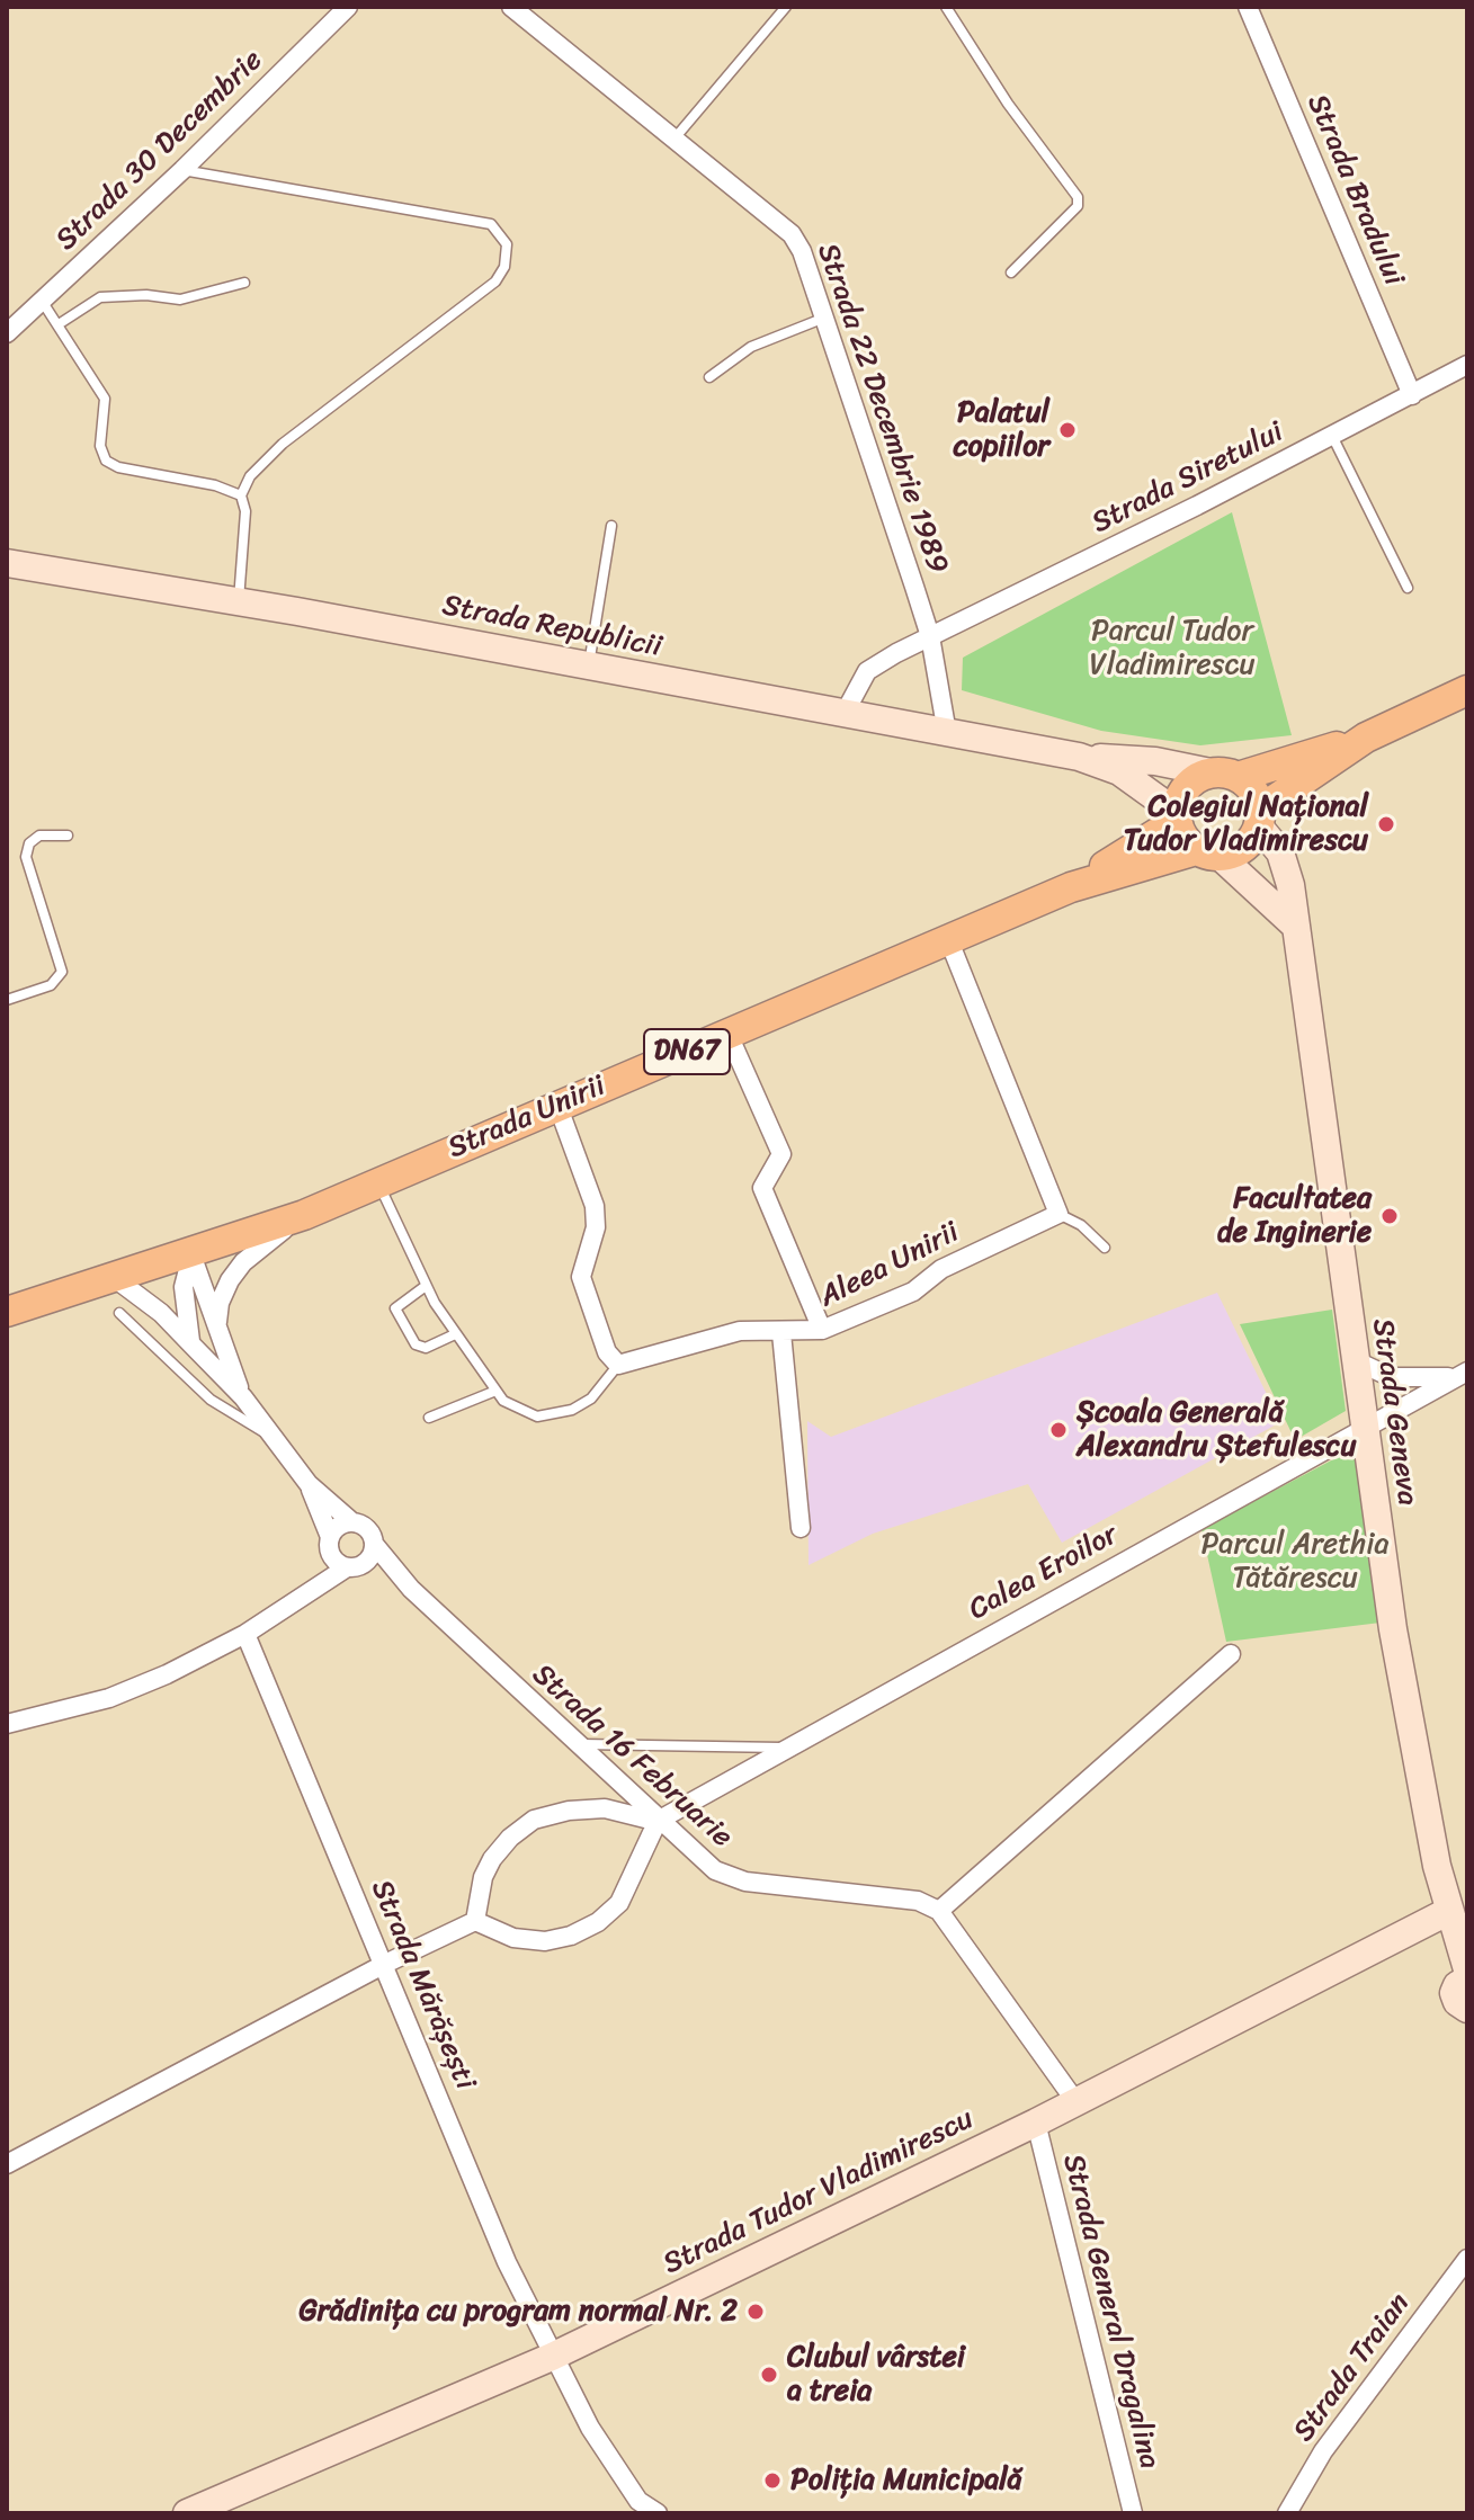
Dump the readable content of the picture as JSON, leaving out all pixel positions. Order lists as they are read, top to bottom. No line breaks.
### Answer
{"streets":{"main road":["Strada Republicii","DN67","Strada Unirii","Strada Geneva","Strada Tudor Vladimirescu"],"street":["Strada 30 Decembrie","Strada Bradului","Strada 22 Decembrie 1989","Strada Siretului","Aleea Unirii","Calea Eroilor","Strada 16 Februarie","Strada Mărășești","Strada General Dragalina","Strada Traian"]},"crossings":[["Strada Bradului","Strada Siretului"],["Strada 22 Decembrie 1989","Strada Siretului"],["Strada 22 Decembrie 1989","Strada Republicii"],["Strada Republicii","Strada Unirii"],["Strada Republicii","Strada Geneva"],["Strada Unirii","Strada Geneva"],["Strada Geneva","Calea Eroilor"],["Strada Geneva","Strada Tudor Vladimirescu"],["Calea Eroilor","Strada 16 Februarie"],["Strada Mărășești","Strada Tudor Vladimirescu"],["Strada Tudor Vladimirescu","Strada General Dragalina"]],"parks":["Parcul Tudor Vladimirescu","Parcul Arethia Tătărescu"],"places":["Palatul copiilor","Colegiul Național Tudor Vladimirescu","Facultatea de Inginerie","Școala Generală Alexandru Ștefulescu","Grădinița cu program normal Nr. 2","Clubul vârstei a treia","Poliția Municipală"]}
